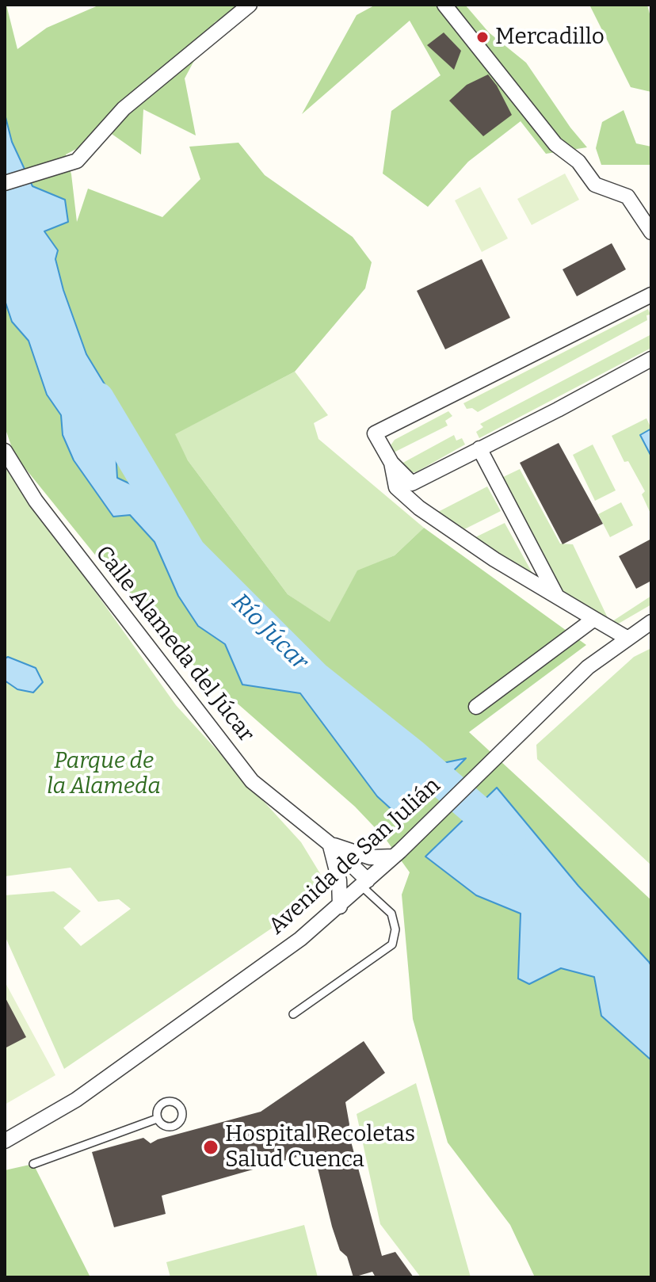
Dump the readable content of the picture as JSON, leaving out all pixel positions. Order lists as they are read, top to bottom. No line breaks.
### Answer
{"streets":{"street":["Calle Alameda del Júcar","Avenida de San Julián"]},"crossings":[["Calle Alameda del Júcar","Avenida de San Julián"]],"water":["Río Júcar"],"parks":["Parque de la Alameda"],"places":["Mercadillo","Hospital Recoletas Salud Cuenca"]}
